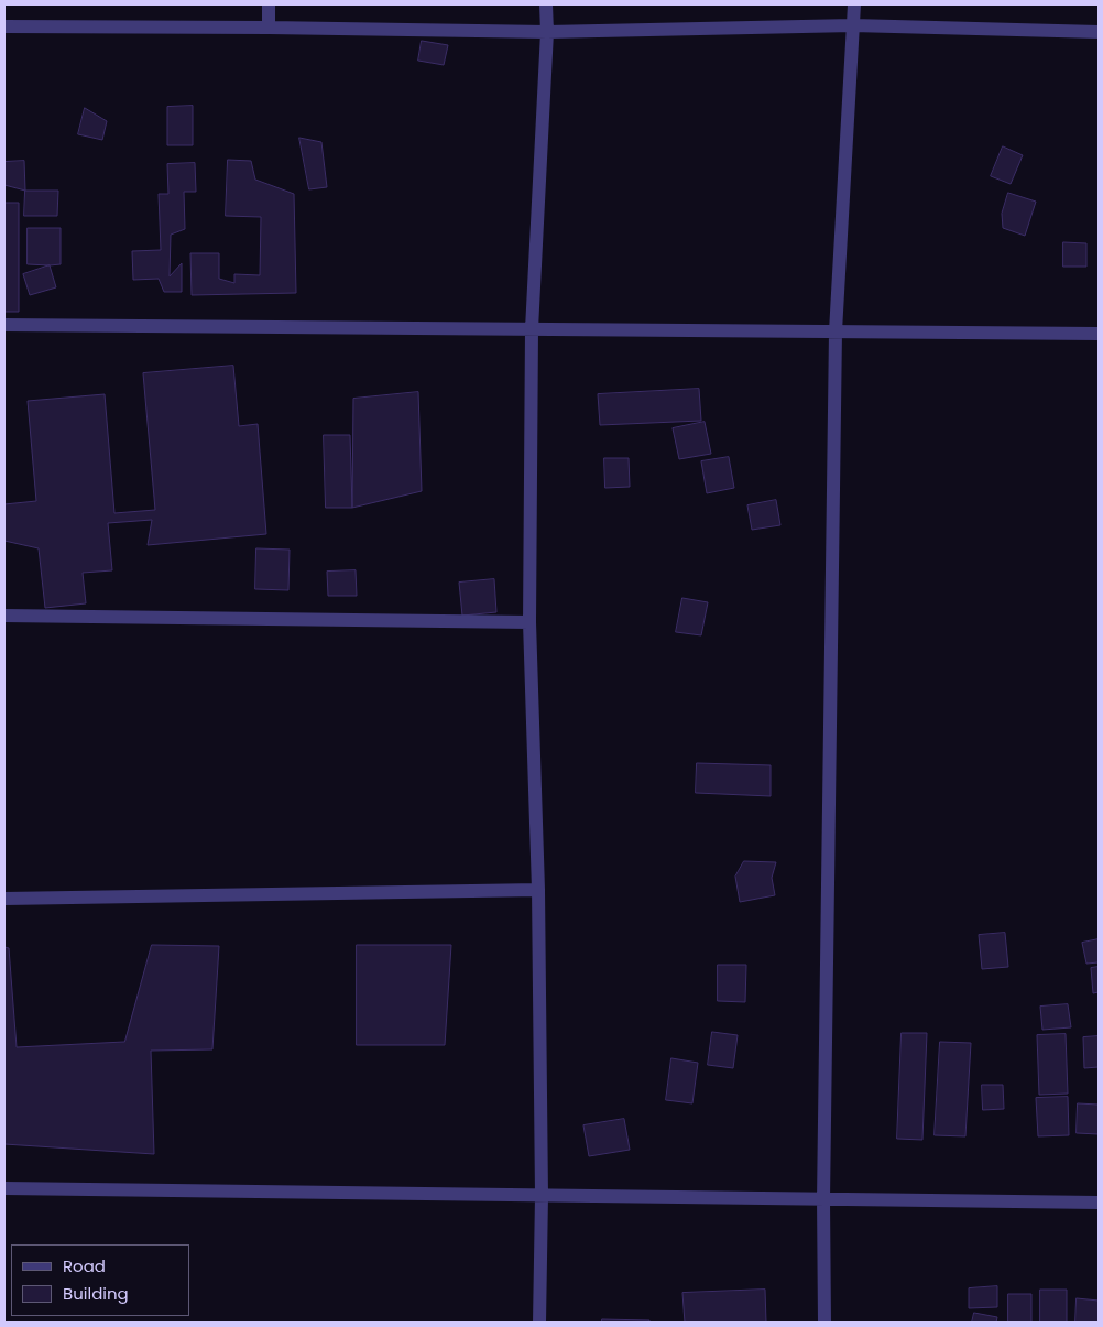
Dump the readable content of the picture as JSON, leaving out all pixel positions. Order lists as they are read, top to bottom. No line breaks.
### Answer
{"legend":["Road","Building"]}
